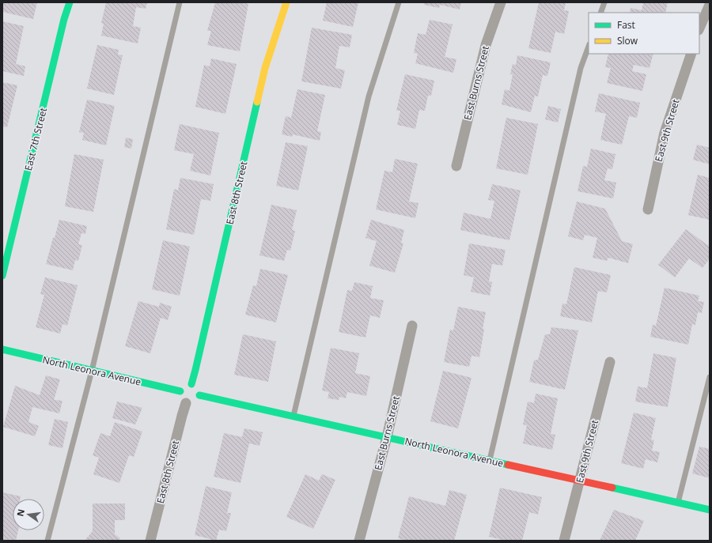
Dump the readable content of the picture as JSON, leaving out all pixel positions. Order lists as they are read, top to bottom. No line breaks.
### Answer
{"streets":{"street":["East Burns Street","East 9th Street","East 7th Street","East 8th Street","North Leonora Avenue"]},"crossings":[["East Burns Street","North Leonora Avenue"],["East 9th Street","North Leonora Avenue"],["East 8th Street","North Leonora Avenue"]],"legend":["Fast","Slow"],"north":"left"}
